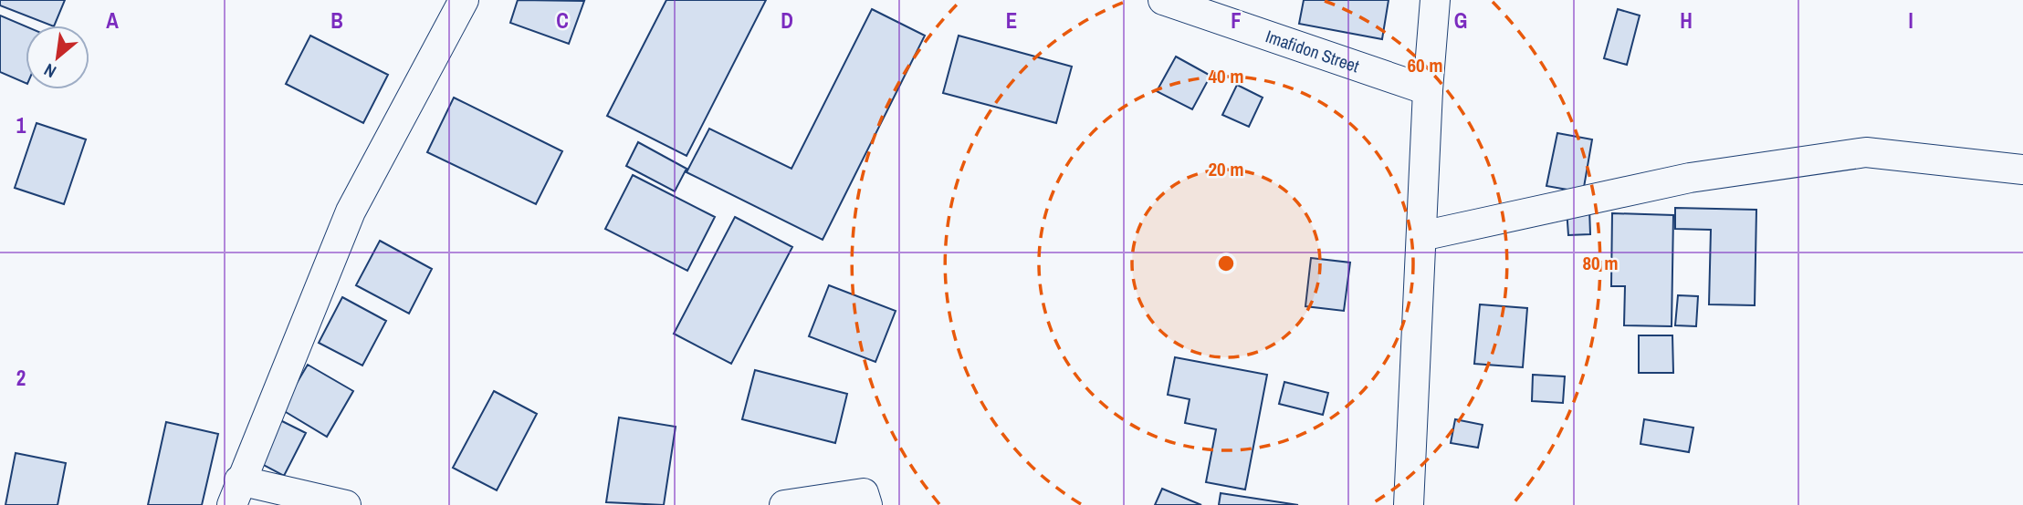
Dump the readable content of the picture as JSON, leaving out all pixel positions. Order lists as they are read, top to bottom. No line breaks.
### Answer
{"streets":{"street":["Imafidon Street"]},"north":"bottom left","grid":{"columns":["A","B","C","D","E","F","G","H","I"],"rows":["1","2"]},"rings":["60 m","40 m","20 m","80 m"]}
